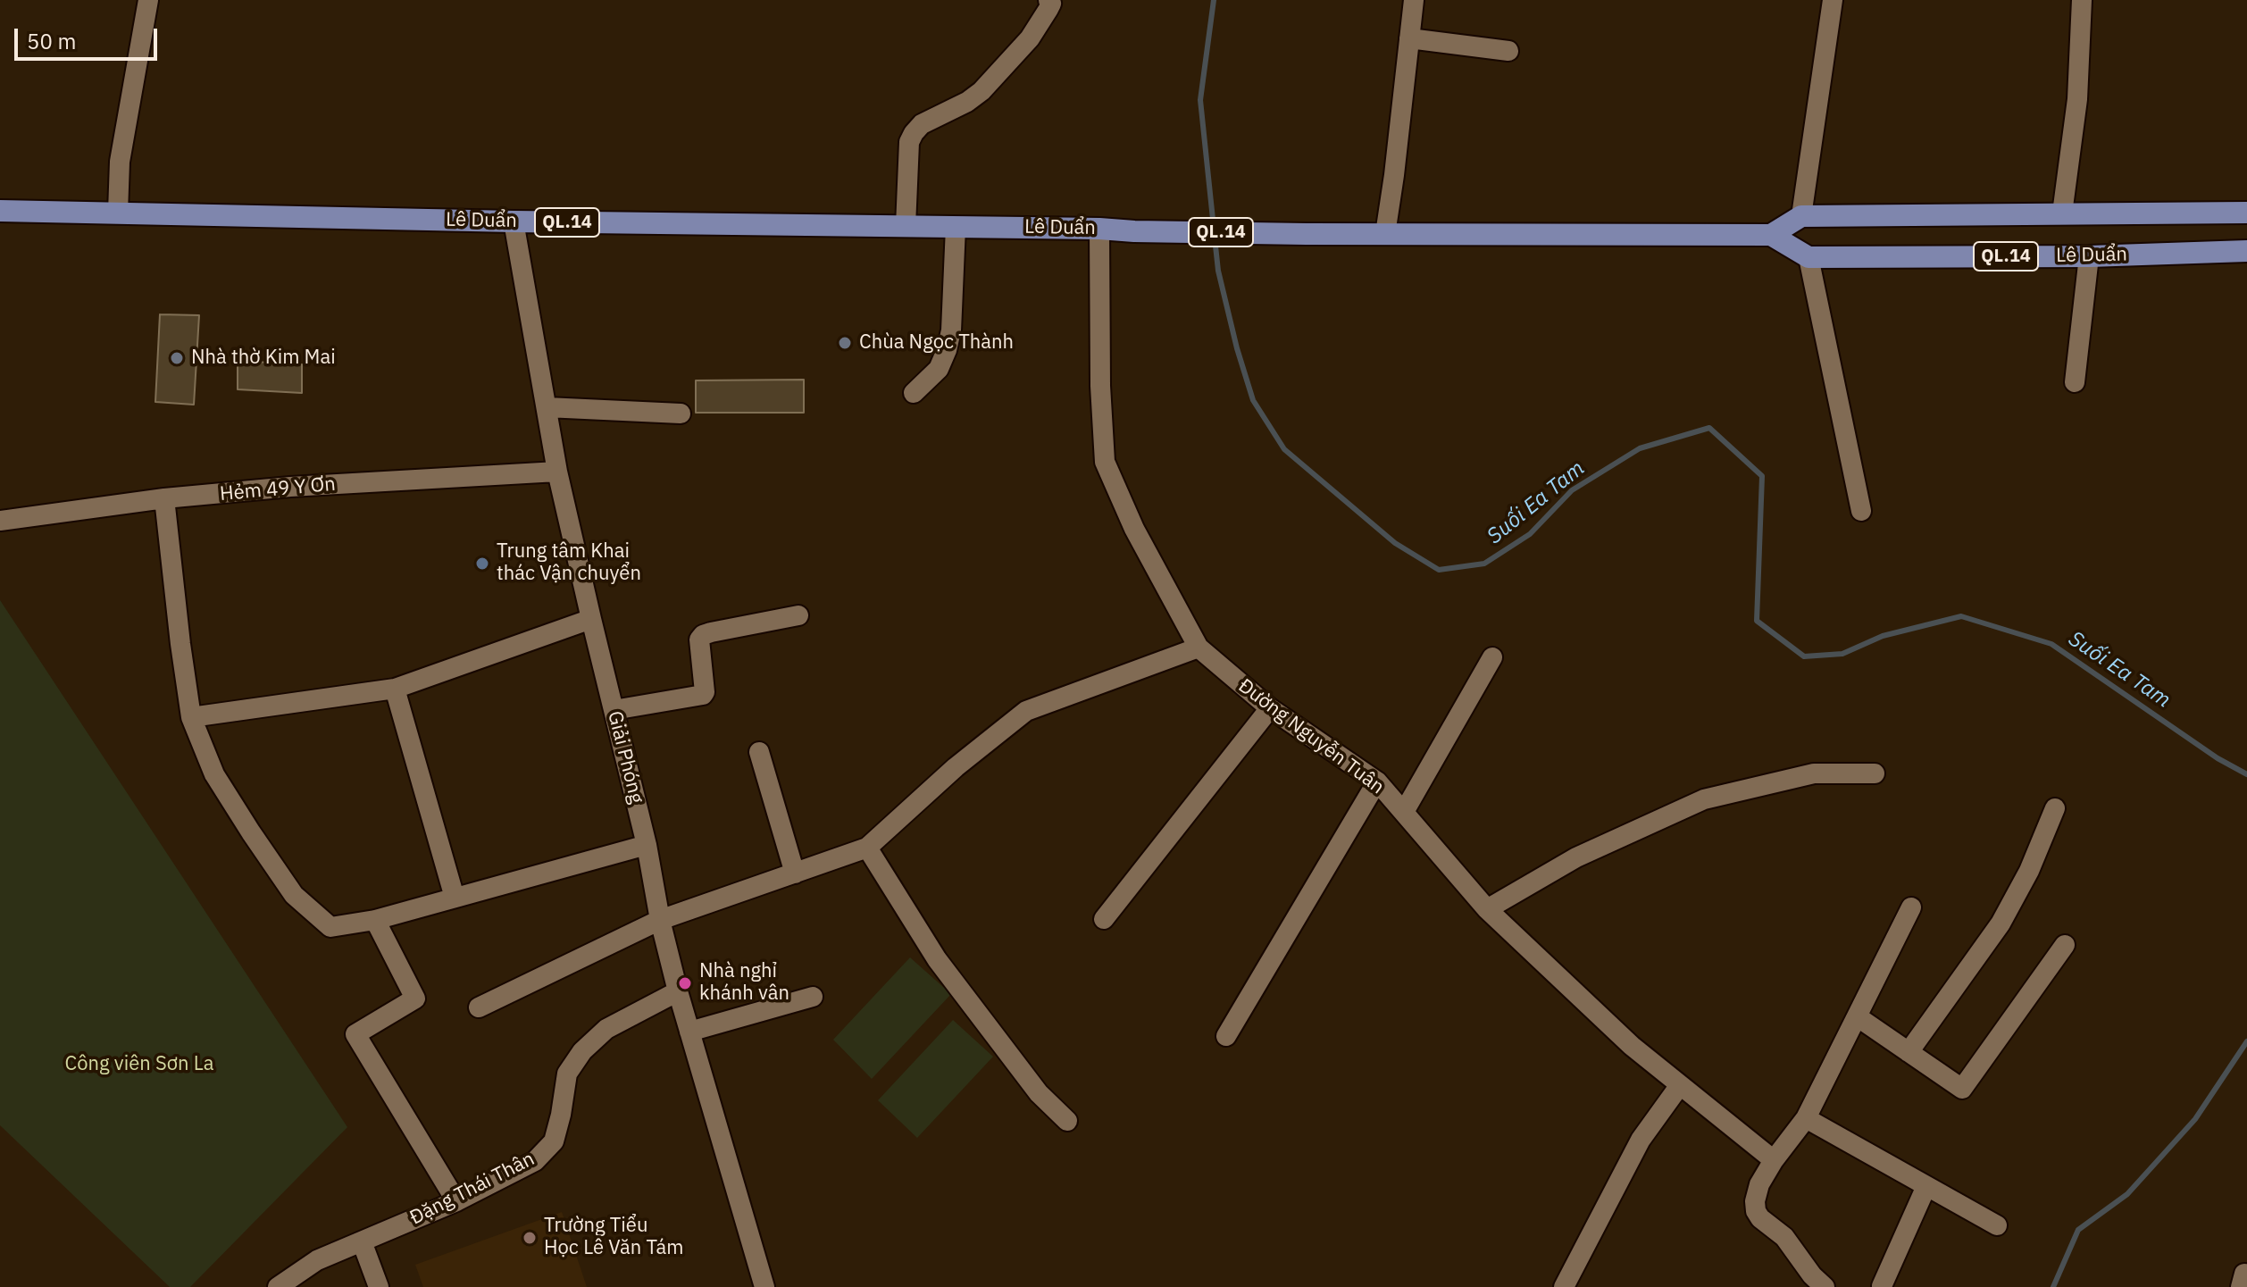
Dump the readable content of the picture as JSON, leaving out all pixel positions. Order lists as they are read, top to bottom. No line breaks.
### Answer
{"streets":{"main road":["Lê Duẩn","QL.14"],"street":["Hẻm 49 Y Ơn","Đường Nguyễn Tuân","Giải Phóng","Đặng Thái Thân"]},"crossings":[["Lê Duẩn","QL.14"],["Lê Duẩn","Đường Nguyễn Tuân"],["Lê Duẩn","Giải Phóng"],["Hẻm 49 Y Ơn","Giải Phóng"],["Giải Phóng","Đặng Thái Thân"]],"water":["Suối Ea Tam"],"parks":["Công viên Sơn La"],"places":["Chùa Ngọc Thành","Nhà thờ Kim Mai","Trung tâm Khai thác Vận chuyển","Nhà nghỉ khánh vân","Trường Tiểu Học Lê Văn Tám"],"scale_bar":"50 m"}
